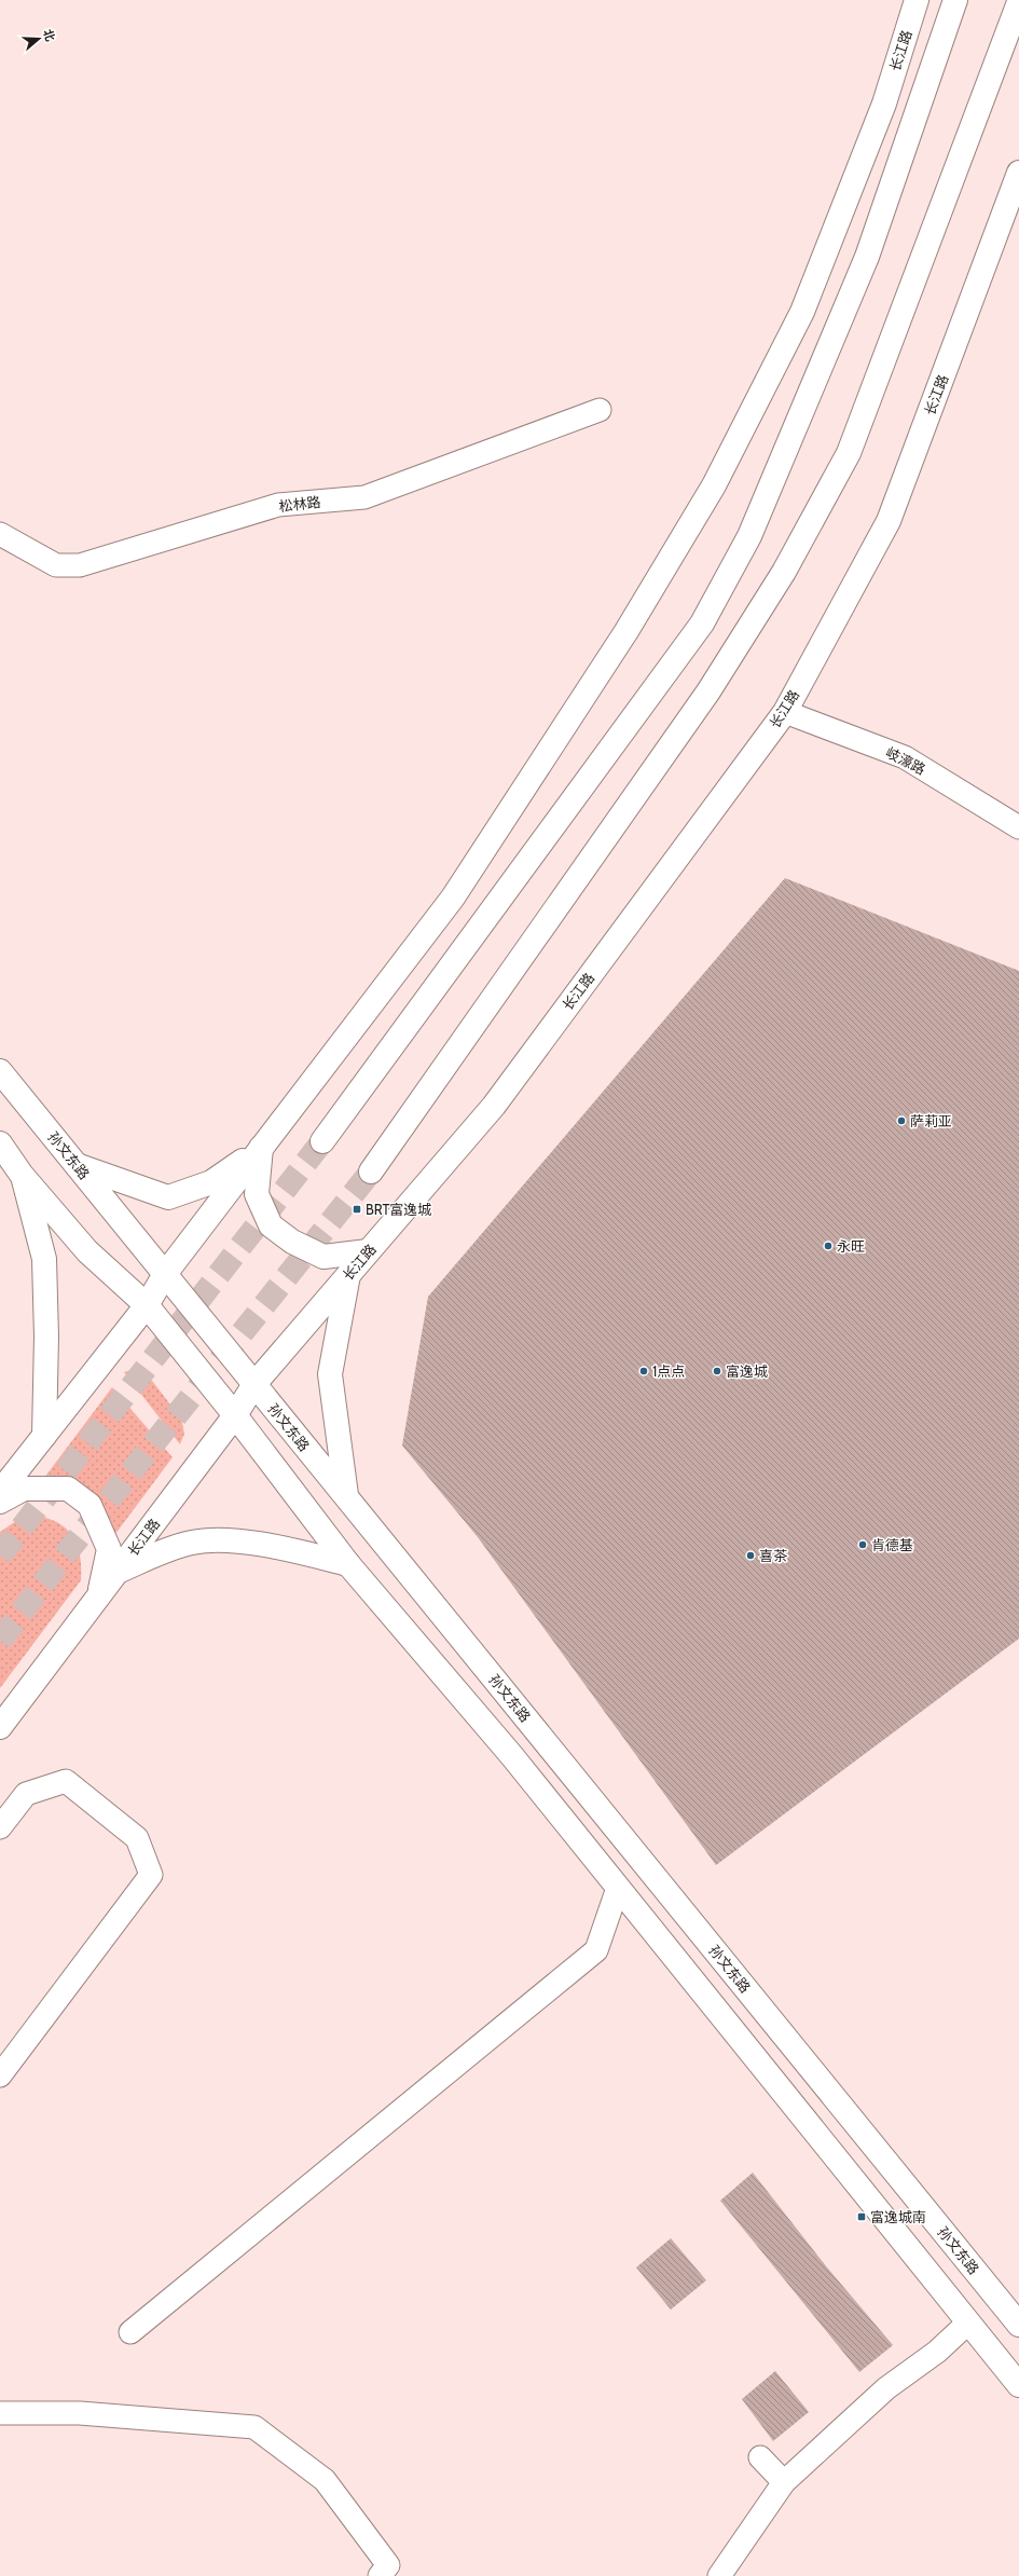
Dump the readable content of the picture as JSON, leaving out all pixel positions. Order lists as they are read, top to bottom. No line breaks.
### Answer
{"streets":{"main road":["长江路","孙文东路"],"street":["松林路","岐濠路"]},"crossings":[["长江路","岐濠路"],["长江路","孙文东路"]],"places":{"other":["萨莉亚","永旺","1点点","富逸城","肯德基","喜茶"],"transit":["BRT富逸城","富逸城南"]},"north":"right"}
